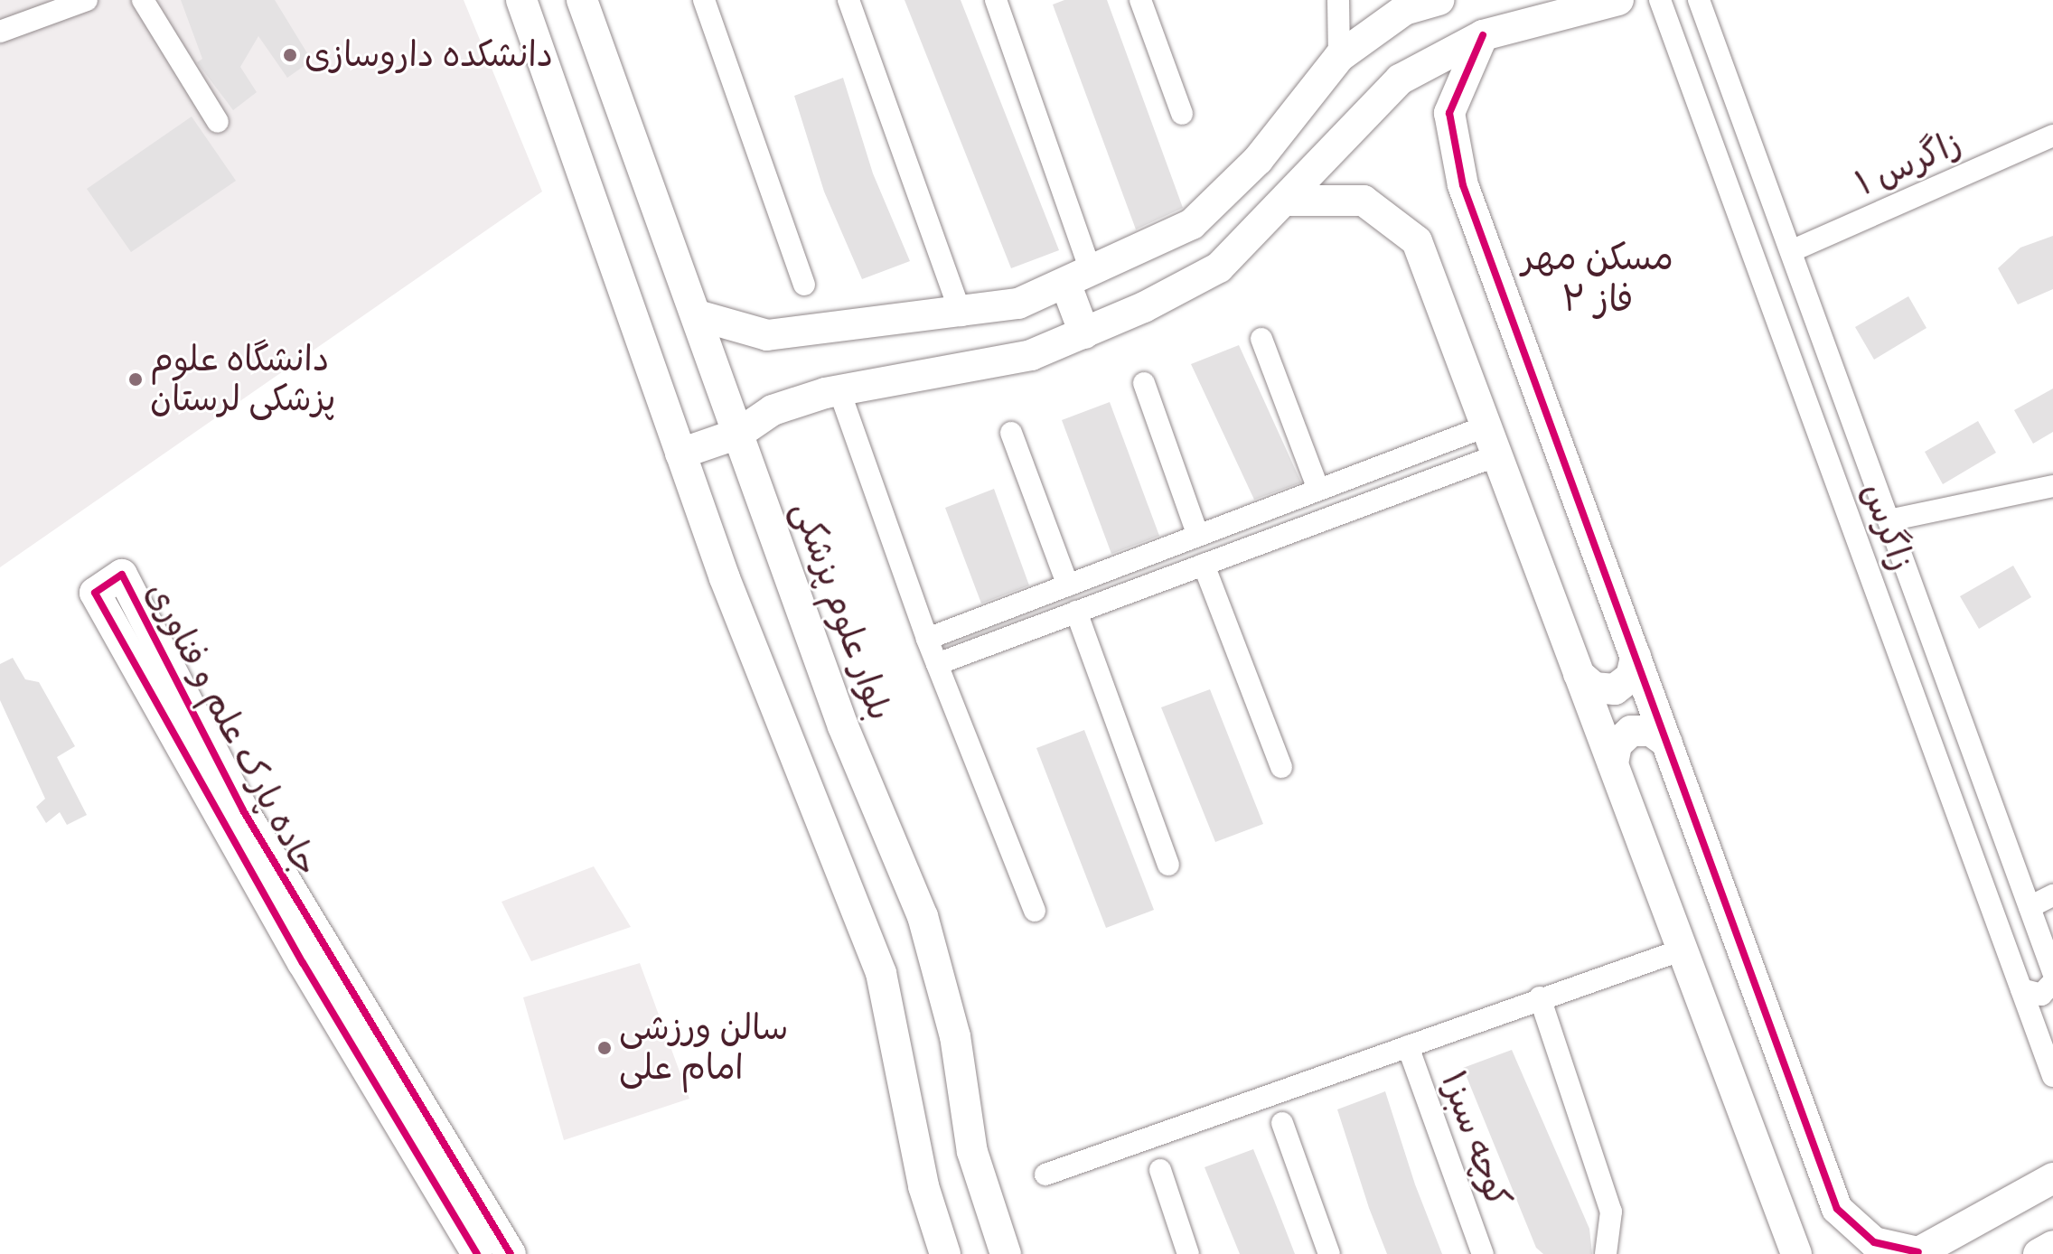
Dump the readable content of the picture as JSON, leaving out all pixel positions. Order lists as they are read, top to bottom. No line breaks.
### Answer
{"streets":{"street":["زاگرس ۱","زاگرس","بلوار علوم پزشکی","جاده پارک علم و فناوری","کوچه سبز۱"]},"crossings":[["زاگرس ۱","زاگرس"]],"districts":["مسکن مهر فاز ۲"],"places":["دانشکده داروسازی","دانشگاه علوم پزشکی لرستان","سالن ورزشی امام علی"]}
